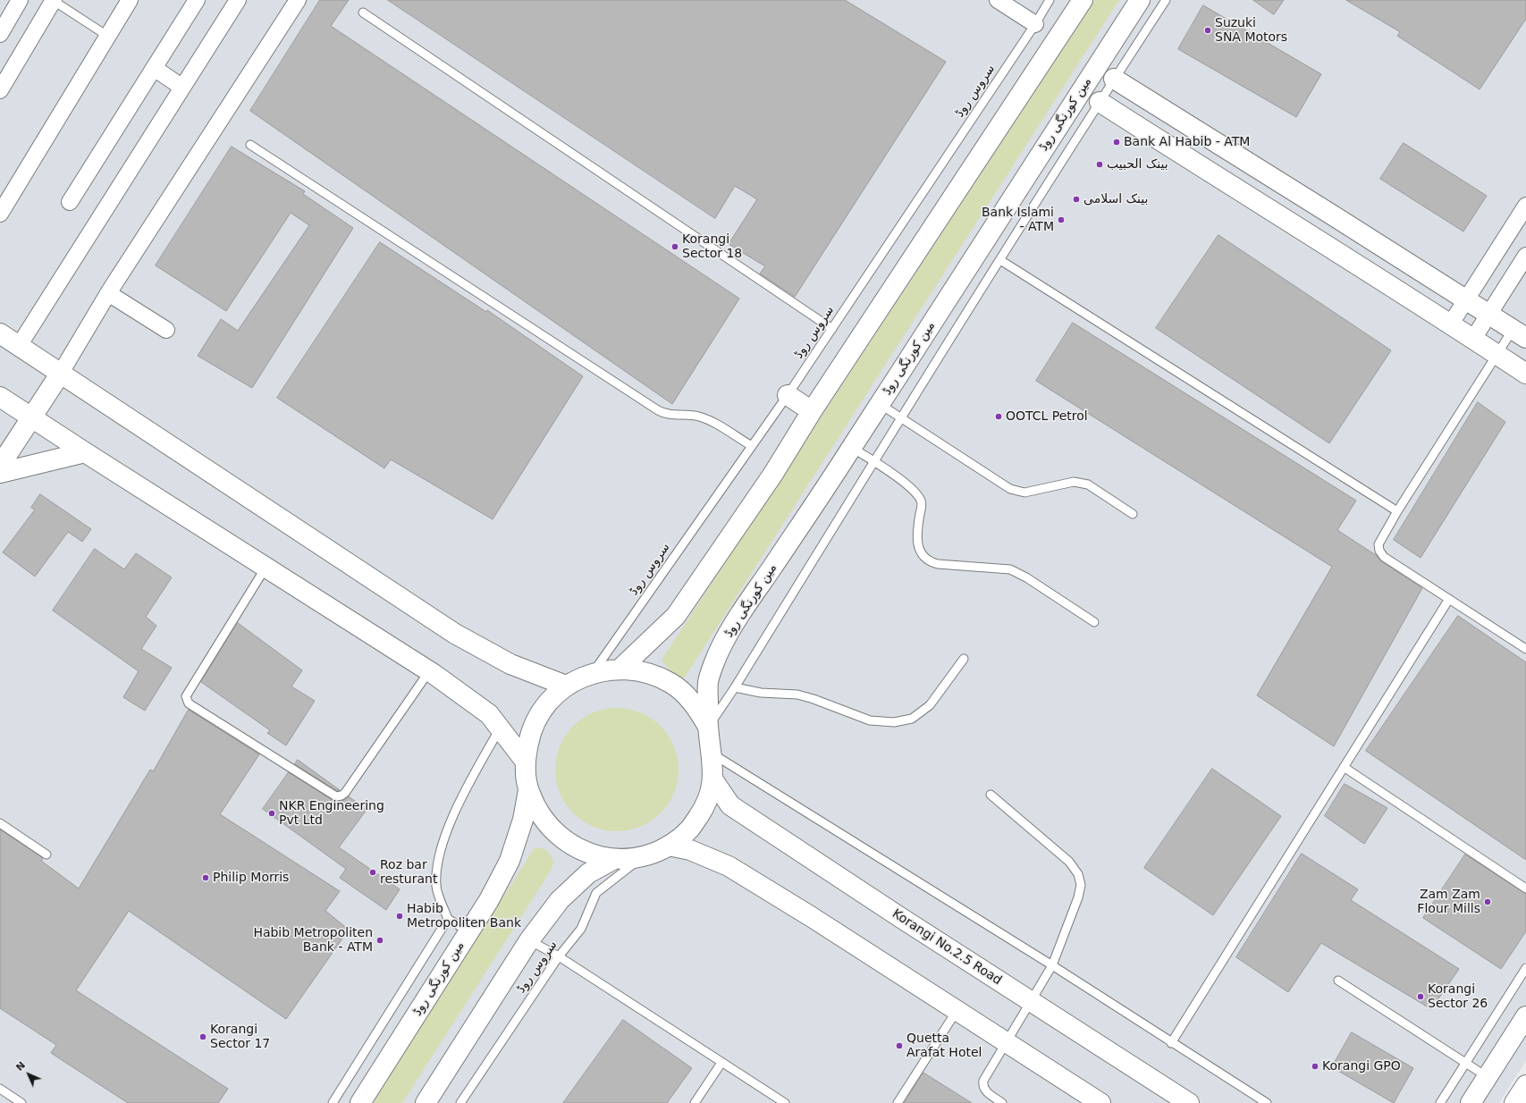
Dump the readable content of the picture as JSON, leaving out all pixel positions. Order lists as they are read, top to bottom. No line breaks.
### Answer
{"streets":{"main road":["مین کورنگی روڈ","Korangi No.2.5 Road"],"lane":["سروس روڈ"]},"crossings":[["مین کورنگی روڈ","Korangi No.2.5 Road"]],"places":["Suzuki SNA Motors","Bank Al Habib - ATM","بينک الحبيب","بینک اسلامی","Bank Islami - ATM","Korangi Sector 18","OOTCL Petrol","NKR Engineering Pvt Ltd","Roz bar resturant","Philip Morris","Zam Zam Flour Mills","Habib Metropoliten Bank","Habib Metropoliten Bank - ATM","Korangi Sector 26","Korangi Sector 17","Quetta Arafat Hotel","Korangi GPO"],"north":"top left"}
